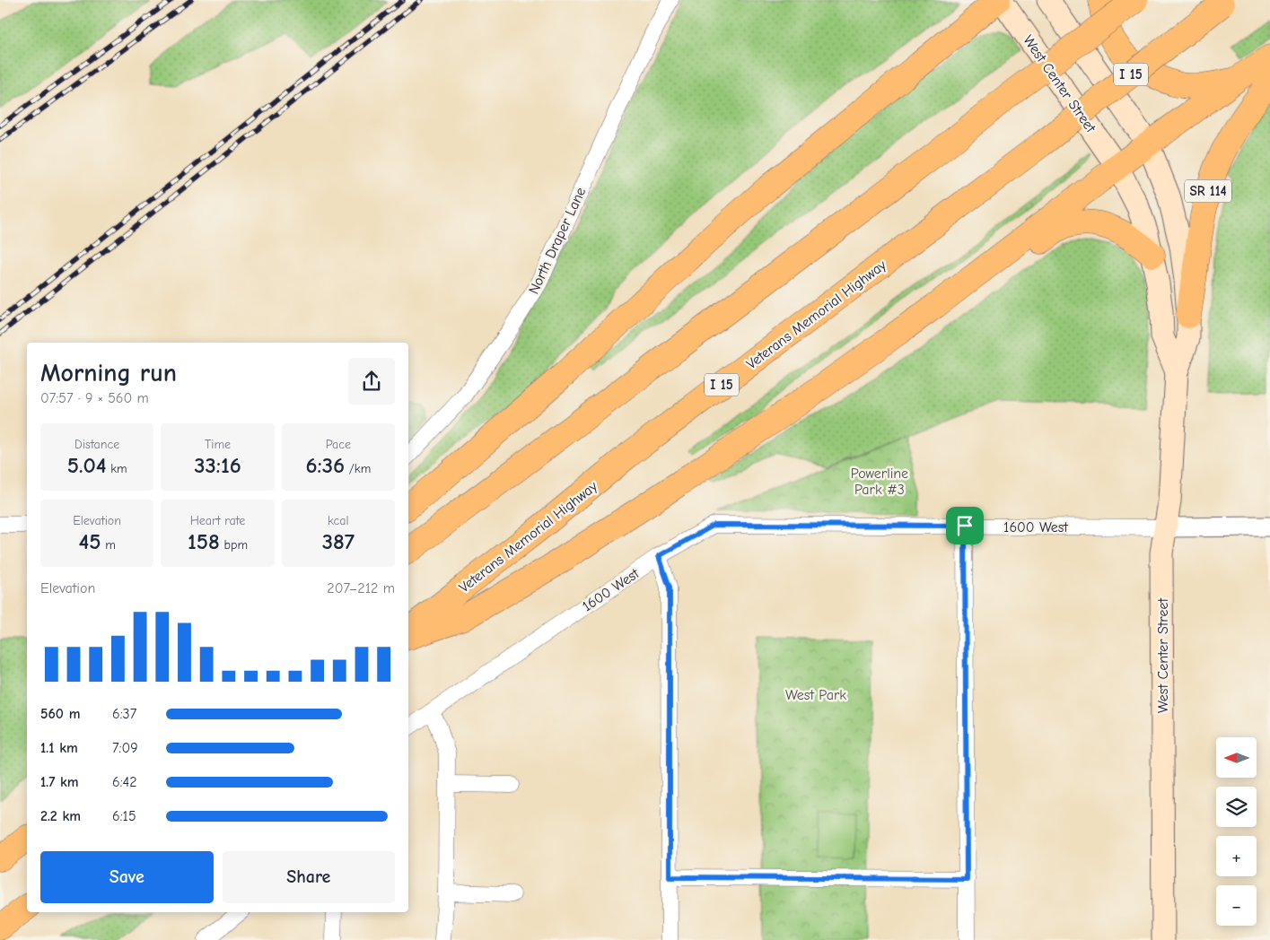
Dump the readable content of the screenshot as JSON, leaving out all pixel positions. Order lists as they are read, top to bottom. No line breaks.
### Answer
{"streets":{"main road":["I 15","West Center Street","SR 114","Veterans Memorial Highway"],"street":["North Draper Lane","1600 West"]},"crossings":[["West Center Street","SR 114"],["West Center Street","1600 West"]],"parks":["Powerline Park #3","West Park"],"north":"left","page":{"heading":["Morning run","07:57 · 9 × 560 m"],"stats":[["Distance","5.04 km"],["Time","33:16"],["Pace","6:36 /km"],["Elevation","45 m"],["Heart rate","158 bpm"],["kcal","387"]],"chart":["Elevation","207–212 m"],"list":[{"name":"560 m","note":"6:37"},{"name":"1.1 km","note":"7:09"},{"name":"1.7 km","note":"6:42"},{"name":"2.2 km","note":"6:15"}],"map_buttons":["+","−"],"buttons":["Save","Share"]}}
